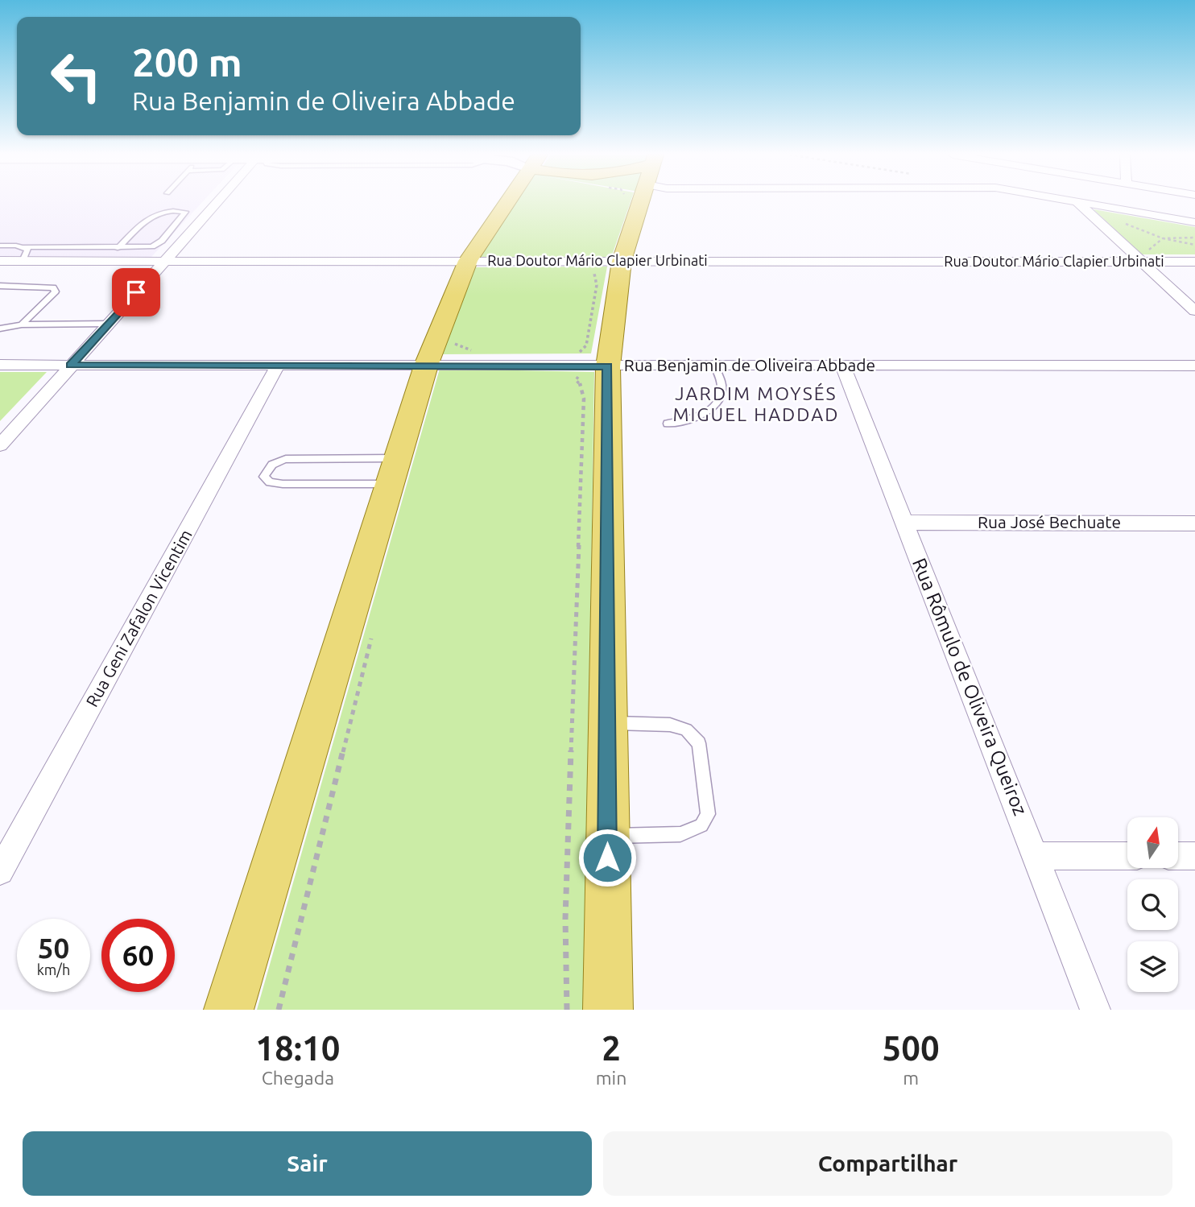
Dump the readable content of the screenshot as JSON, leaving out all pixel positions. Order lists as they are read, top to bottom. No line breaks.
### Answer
{"streets":{"street":["Rua Doutor Mário Clapier Urbinati","Rua Benjamin de Oliveira Abbade","Rua José Bechuate","Rua Geni Zafalon Vicentim","Rua Rômulo de Oliveira Queiroz"]},"crossings":[["Rua Benjamin de Oliveira Abbade","Rua Geni Zafalon Vicentim"],["Rua Benjamin de Oliveira Abbade","Rua Rômulo de Oliveira Queiroz"],["Rua José Bechuate","Rua Rômulo de Oliveira Queiroz"]],"districts":["JARDIM MOYSÉS MIGUEL HADDAD"],"north":"top","page":{"turn":["200 m","Rua Benjamin de Oliveira Abbade"],"speed":"50 km/h","limit":"60","eta":["18:10","Chegada","2","min","500","m"],"buttons":["Sair","Compartilhar"]}}
